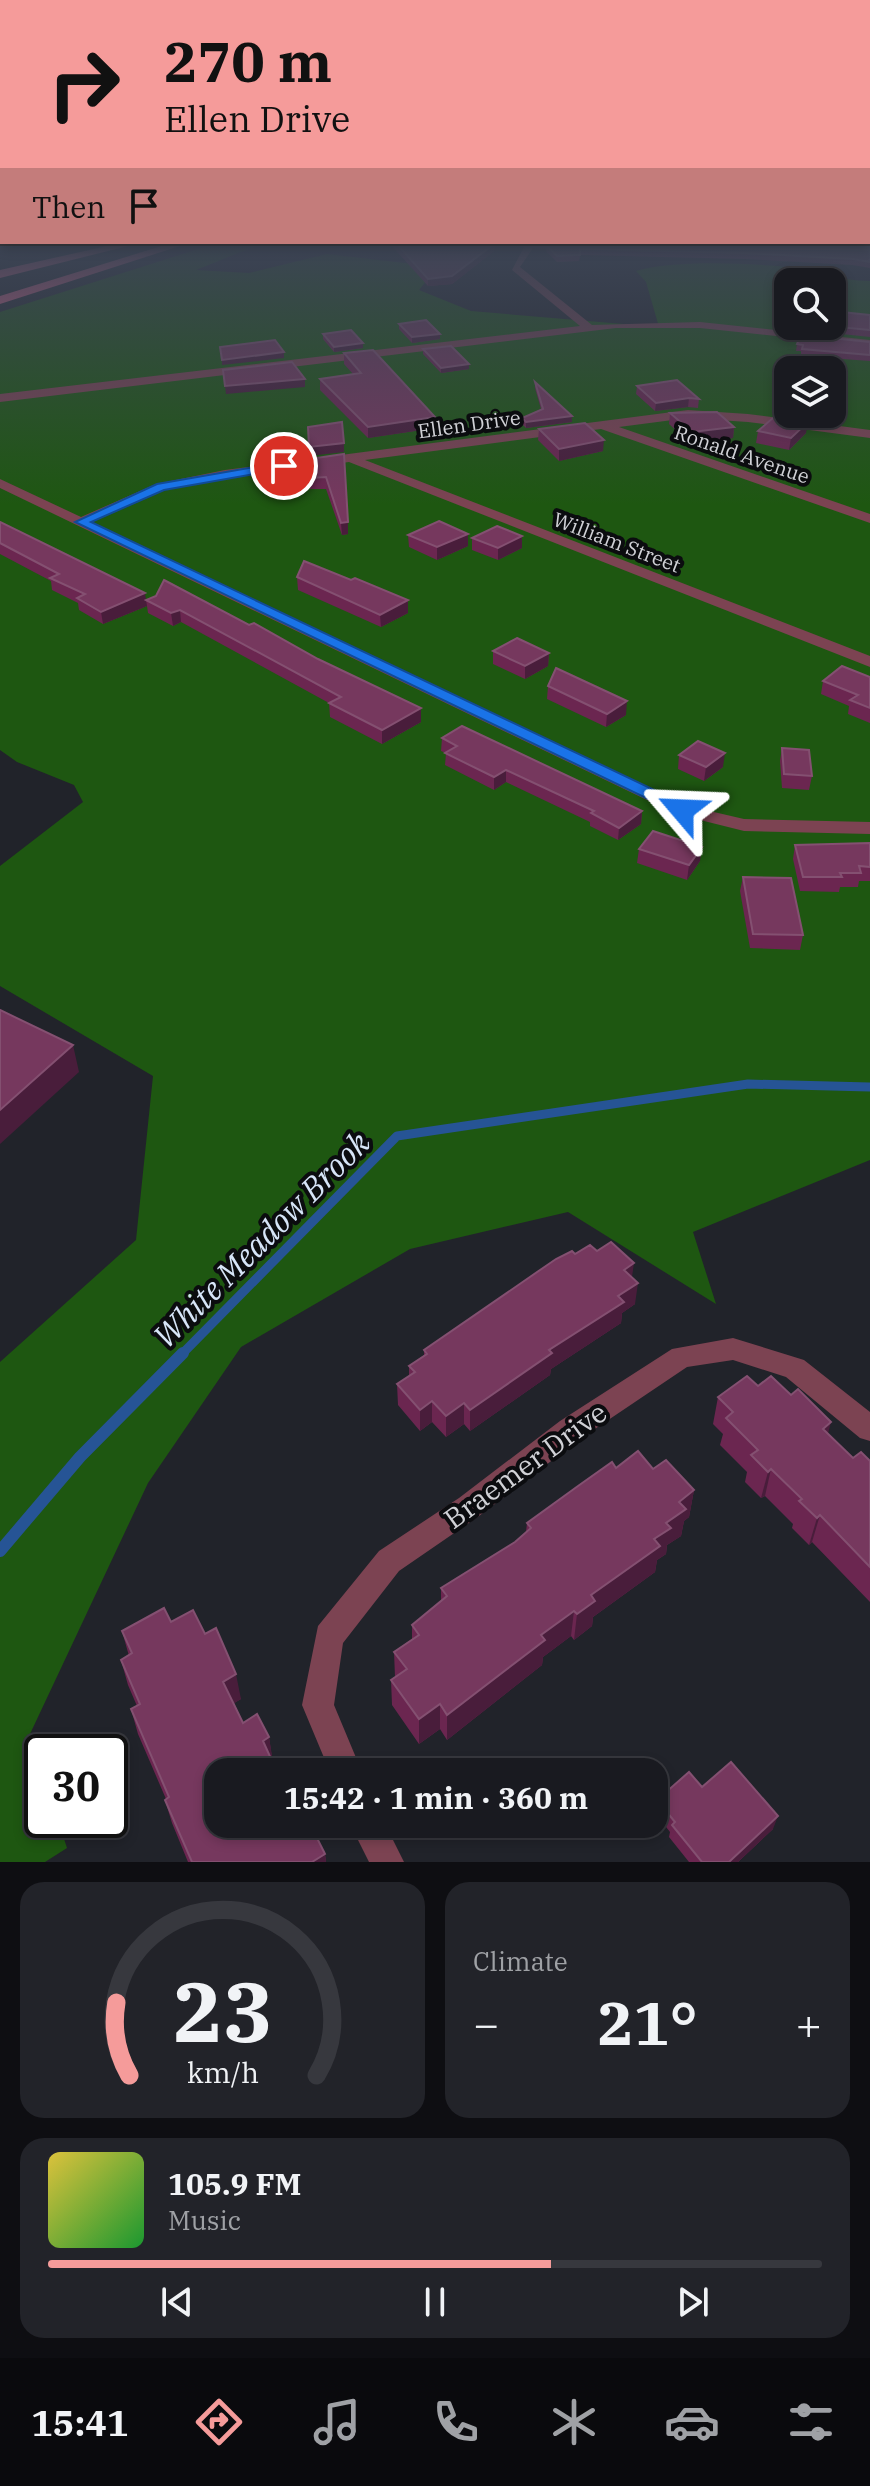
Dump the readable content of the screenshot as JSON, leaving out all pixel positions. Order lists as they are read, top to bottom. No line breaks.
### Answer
{"streets":{"street":["Ellen Drive","Ronald Avenue","William Street","Braemer Drive"]},"crossings":[["Ellen Drive","Ronald Avenue"],["Ellen Drive","William Street"]],"water":["White Meadow Brook"],"page":{"turn":["270 m","Ellen Drive"],"then":"Then","limit":"30","trip":"15:42 · 1 min · 360 m","tile":"Climate","heat":["−","21°","+"],"song":["105.9 FM","Music"],"tabs":"15:41","gauge":["23","km/h"]}}
